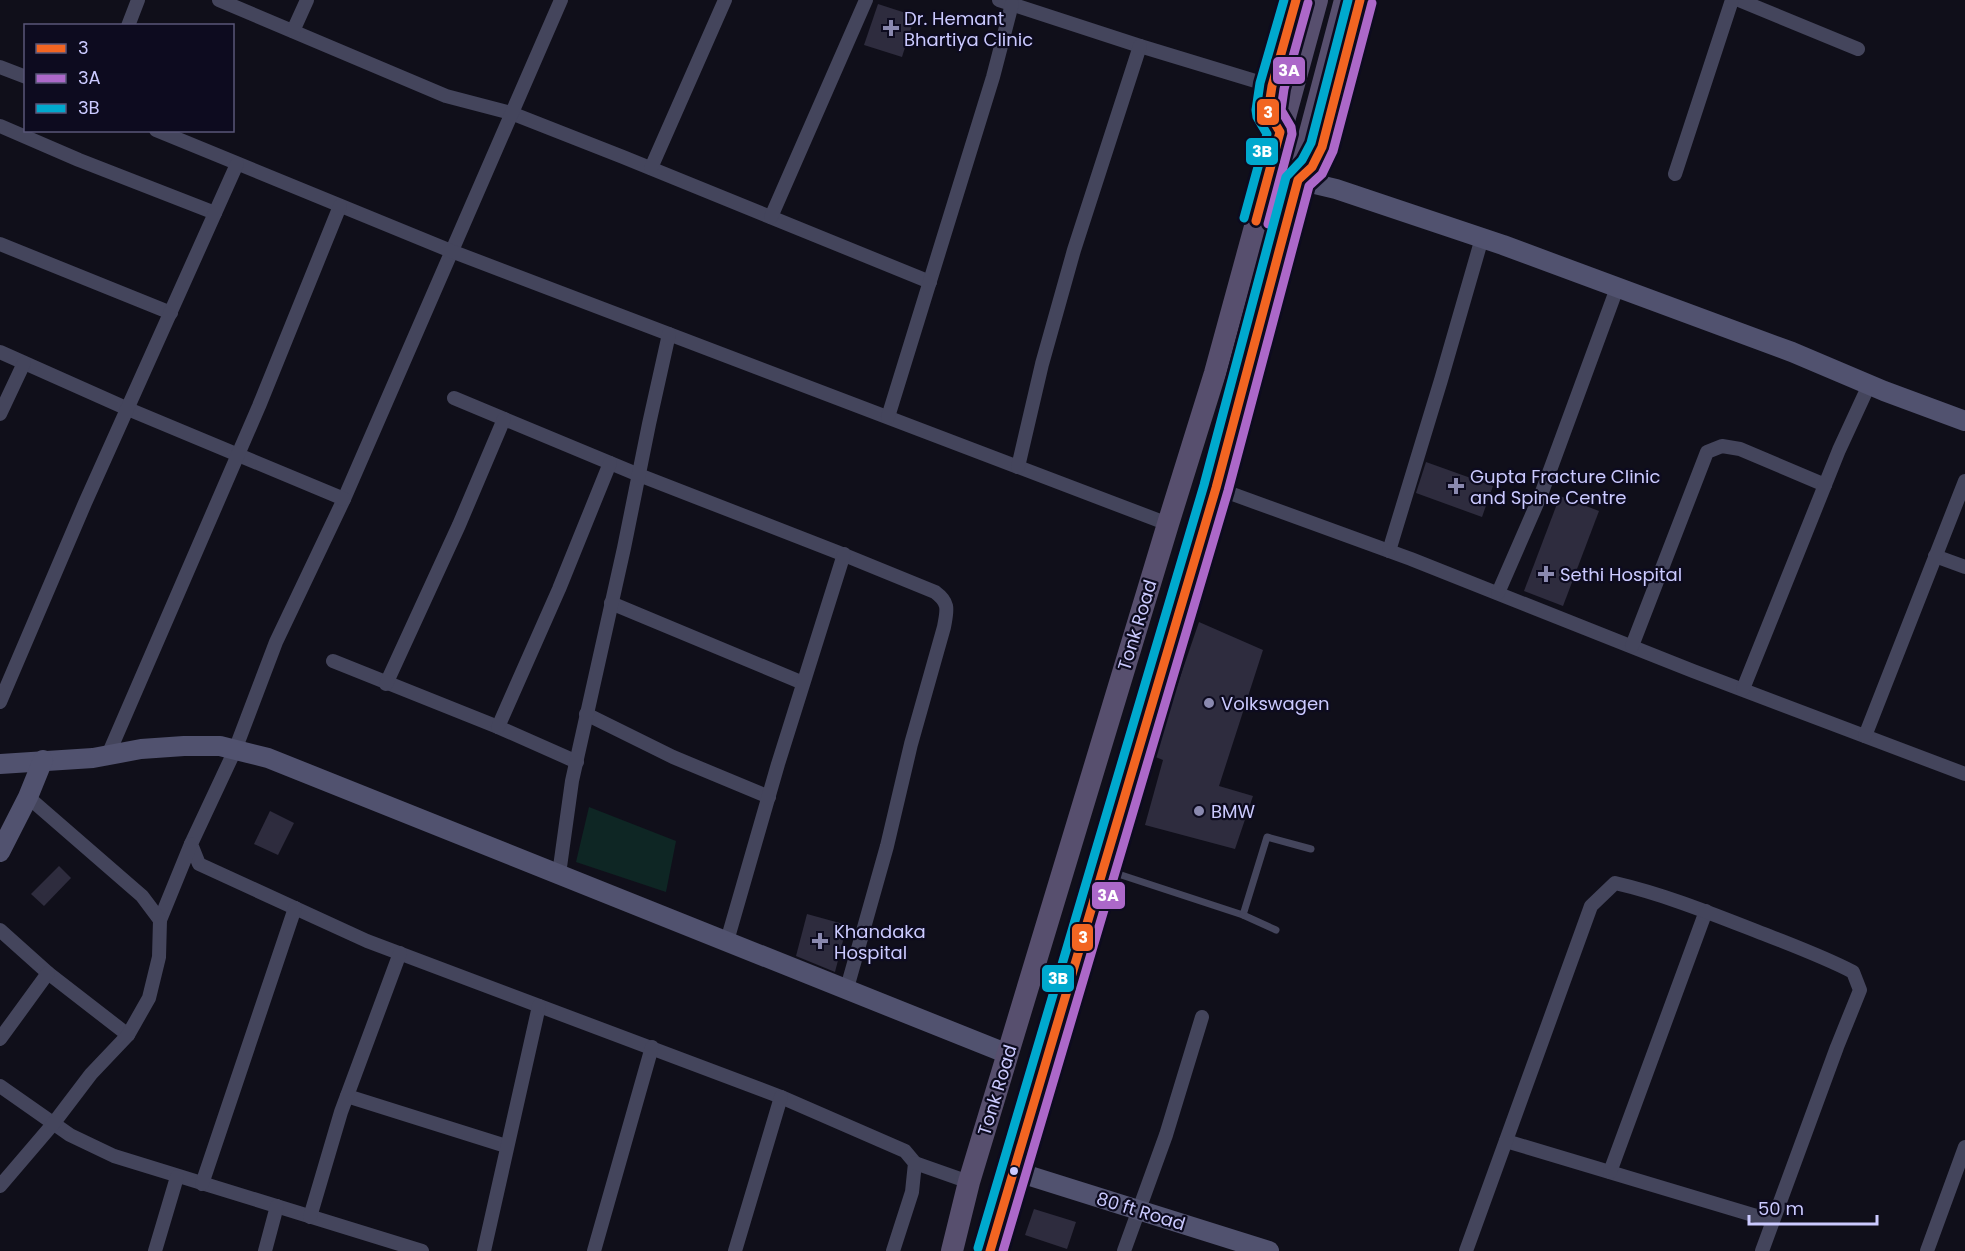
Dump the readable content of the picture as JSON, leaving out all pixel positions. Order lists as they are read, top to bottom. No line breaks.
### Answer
{"streets":{"main road":["Tonk Road"],"street":["80 ft Road"]},"crossings":[["Tonk Road","80 ft Road"]],"places":{"health":["Dr. Hemant Bhartiya Clinic","Gupta Fracture Clinic and Spine Centre","Sethi Hospital","Khandaka Hospital"],"other":["Volkswagen","BMW"]},"lines":["transit line 3","transit line 3B","transit line 3A"],"legend":["3","3A","3B"],"scale_bar":"50 m"}
